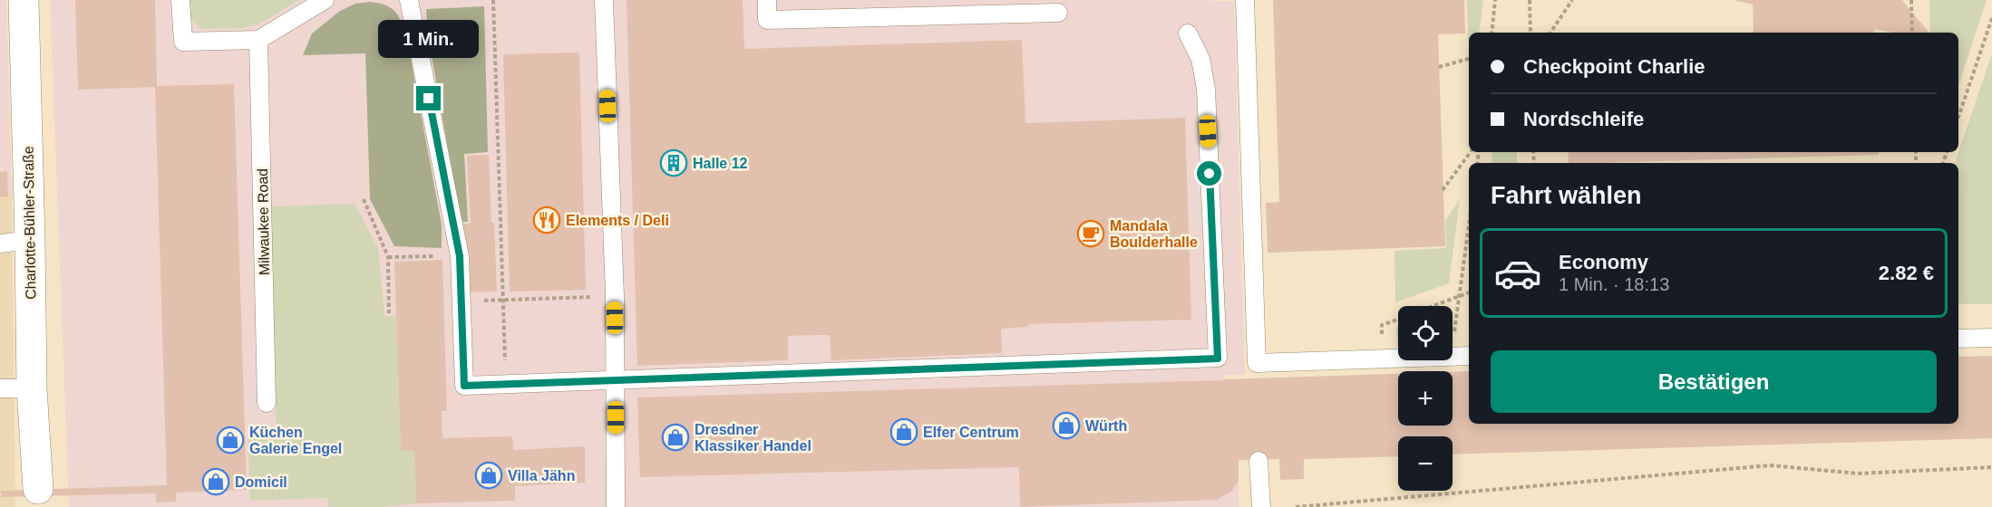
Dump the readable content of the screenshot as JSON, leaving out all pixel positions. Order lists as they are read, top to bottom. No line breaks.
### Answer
{"streets":{"street":["Charlotte-Bühler-Straße"],"lane":["Milwaukee Road"]},"places":{"building":["Halle 12"],"restaurant":["Elements / Deli"],"cafe":["Mandala Boulderhalle"],"shop":["Würth","Elfer Centrum","Dresdner Klassiker Handel","Küchen Galerie Engel","Villa Jähn","Domicil"]},"page":{"bubble":"1 Min.","banner":["Checkpoint Charlie","Nordschleife"],"heading":"Fahrt wählen","list":[{"name":"Economy","note":"1 Min. · 18:13","value":"2.82 €"}],"map_buttons":["+","−"],"buttons":"Bestätigen"}}
